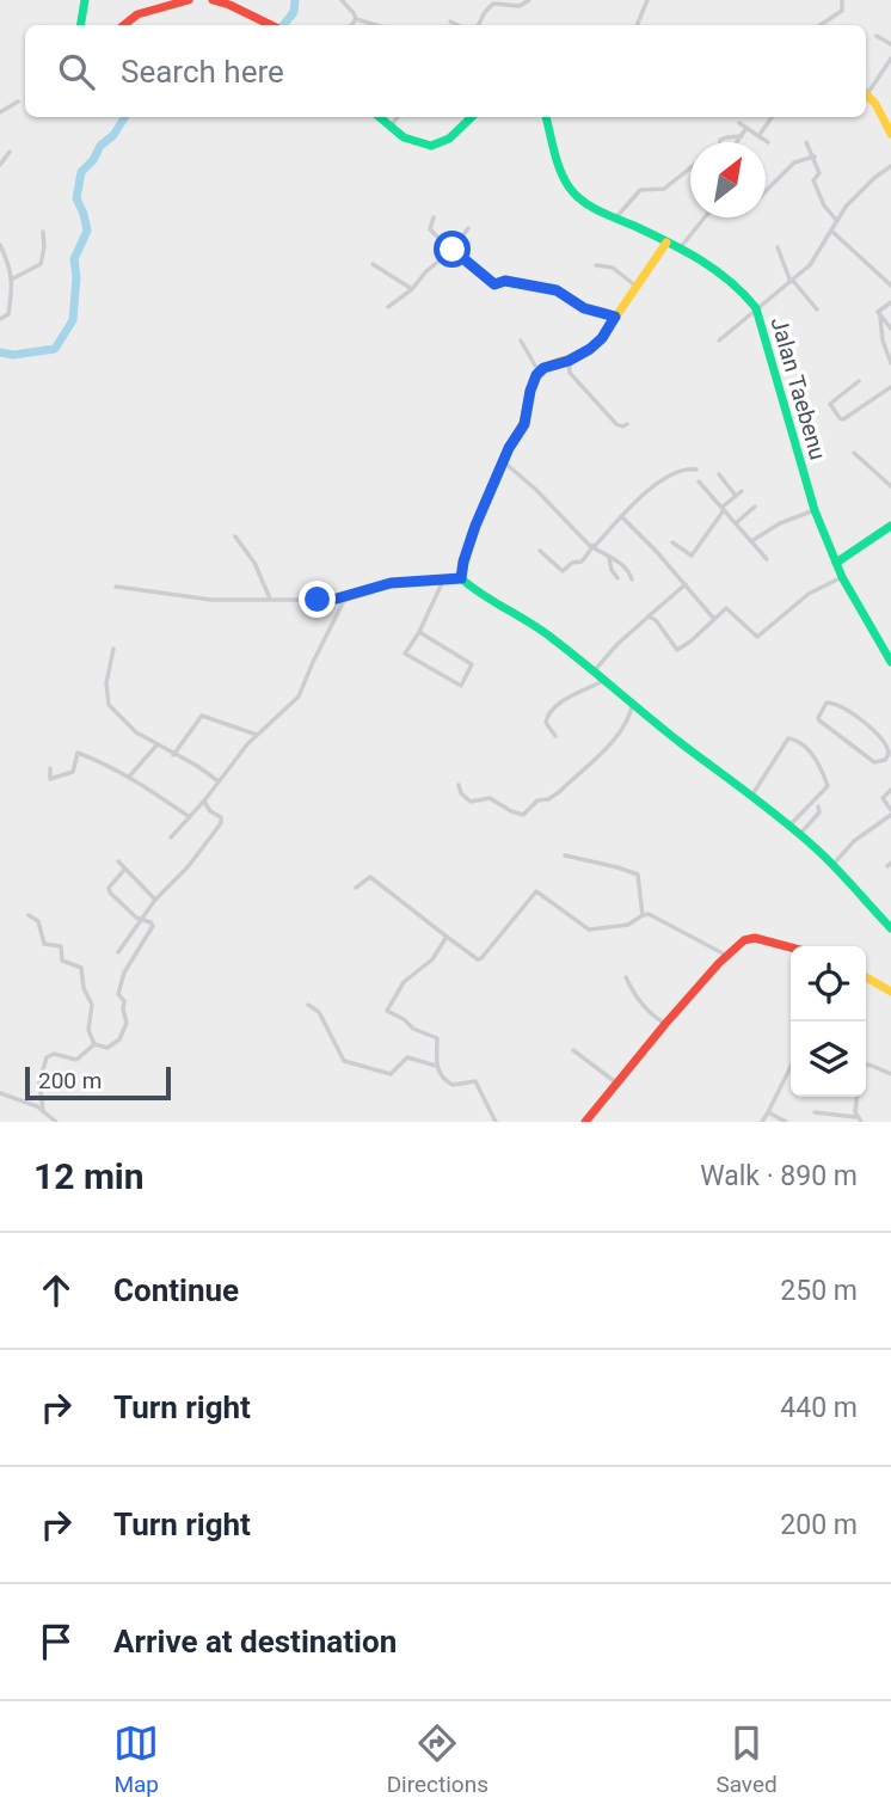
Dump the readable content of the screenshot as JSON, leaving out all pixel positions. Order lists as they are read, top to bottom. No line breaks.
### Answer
{"streets":{"street":["Jalan Taebenu"]},"scale_bar":"200 m","north":"top right","page":{"search":"Search here","scale":"200 m","heading":["12 min","Walk · 890 m"],"list":[["Continue","250 m"],["Turn right","440 m"],["Turn right","200 m"],"Arrive at destination"],"nav":["Map","Directions","Saved"]}}
